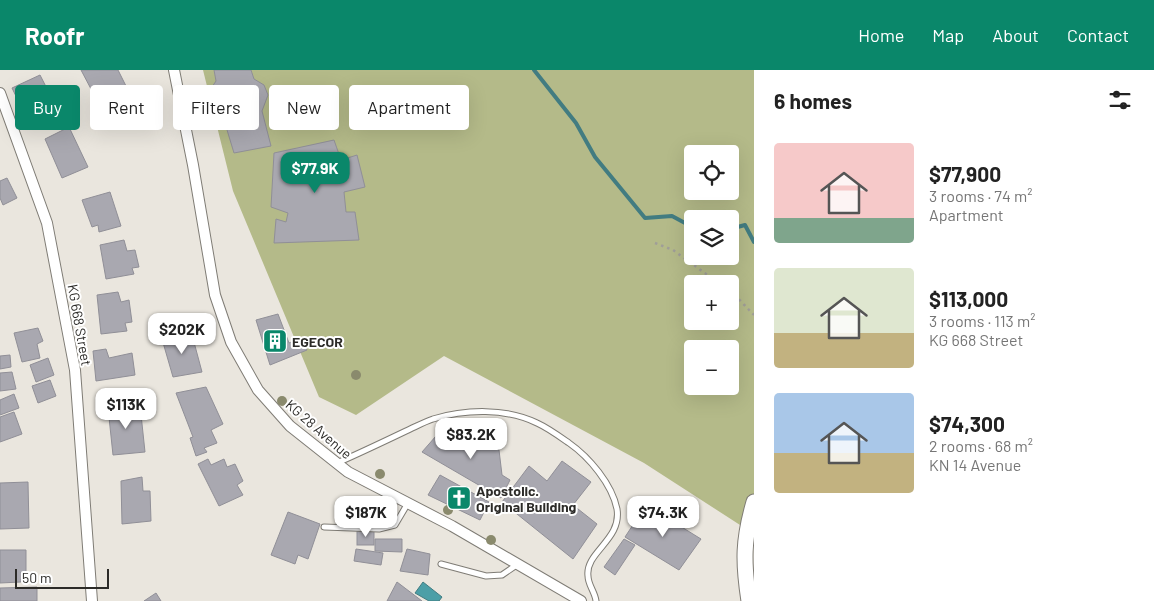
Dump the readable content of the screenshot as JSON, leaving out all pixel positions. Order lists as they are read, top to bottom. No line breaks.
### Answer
{"streets":{"street":["KG 668 Street","KG 28 Avenue"]},"places":{"building":["EGECOR"],"church":["Apostolic. Original Building"]},"scale_bar":"50 m","page":{"header":"Roofr","nav":["Home","Map","About","Contact"],"heading":"6 homes","chip":["Buy","Rent","Filters","New","Apartment"],"list":[{"name":"$77,900","note":"3 rooms · 74 m² · Apartment"},{"name":"$113,000","note":"3 rooms · 113 m² · KG 668 Street"},{"name":"$74,300","note":"2 rooms · 68 m² · KN 14 Avenue"}],"map_buttons":["+","−"],"price":["$77.9K","$202K","$113K","$83.2K","$187K","$74.3K"],"scale":"50 m"}}
